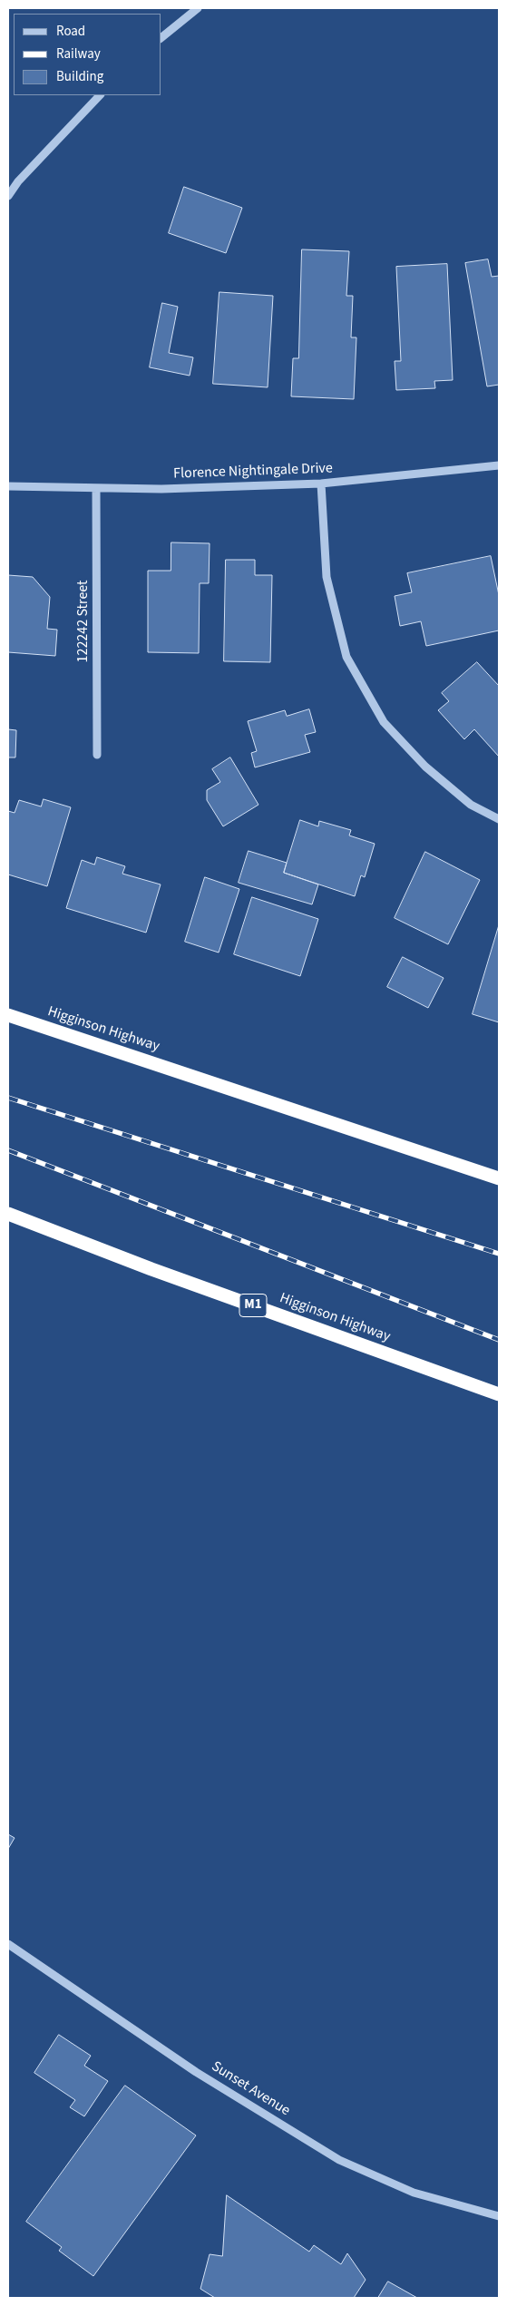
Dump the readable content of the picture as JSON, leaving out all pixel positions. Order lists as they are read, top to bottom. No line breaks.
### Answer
{"streets":{"highway":["Higginson Highway","M1"],"street":["Florence Nightingale Drive","122242 Street","Sunset Avenue"]},"crossings":[["Florence Nightingale Drive","122242 Street"]],"legend":["Road","Railway","Building"]}
